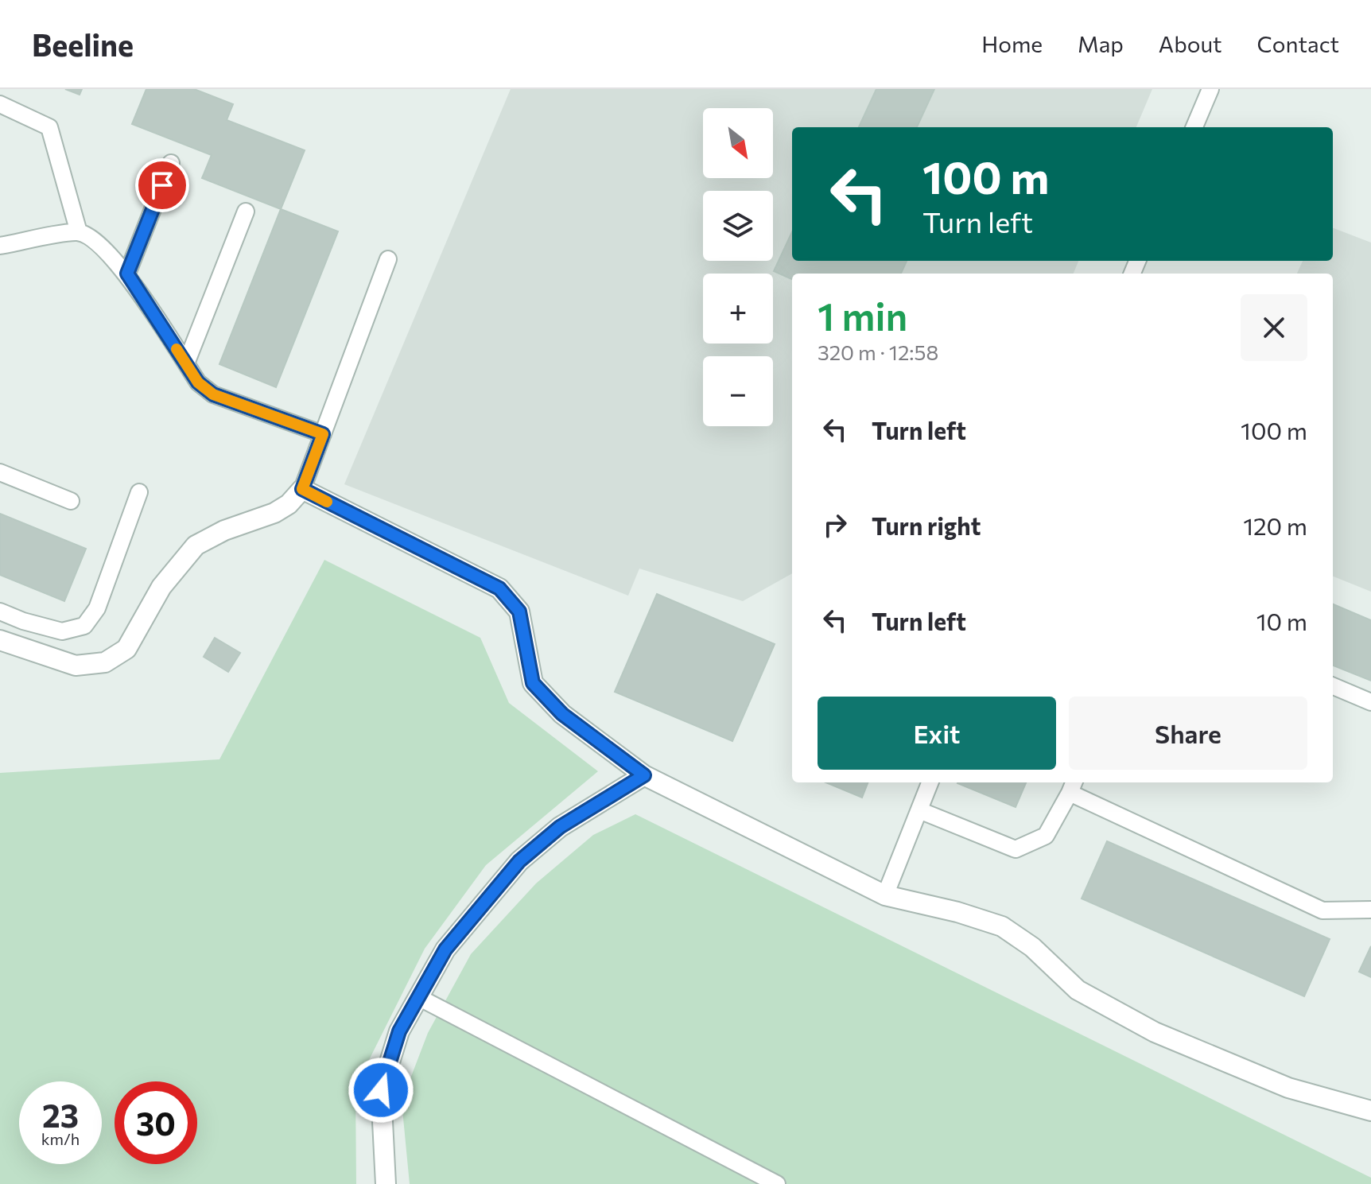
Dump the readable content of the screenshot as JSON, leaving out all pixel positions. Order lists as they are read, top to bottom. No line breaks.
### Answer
{"north":"bottom right","page":{"header":"Beeline","nav":["Home","Map","About","Contact"],"map_buttons":["+","−"],"turn":["100 m","Turn left"],"heading":["1 min","320 m · 12:58"],"list":[{"name":"Turn left","value":"100 m"},{"name":"Turn right","value":"120 m"},{"name":"Turn left","value":"10 m"}],"buttons":["Exit","Share"],"speed":"23 km/h","limit":"30"}}
